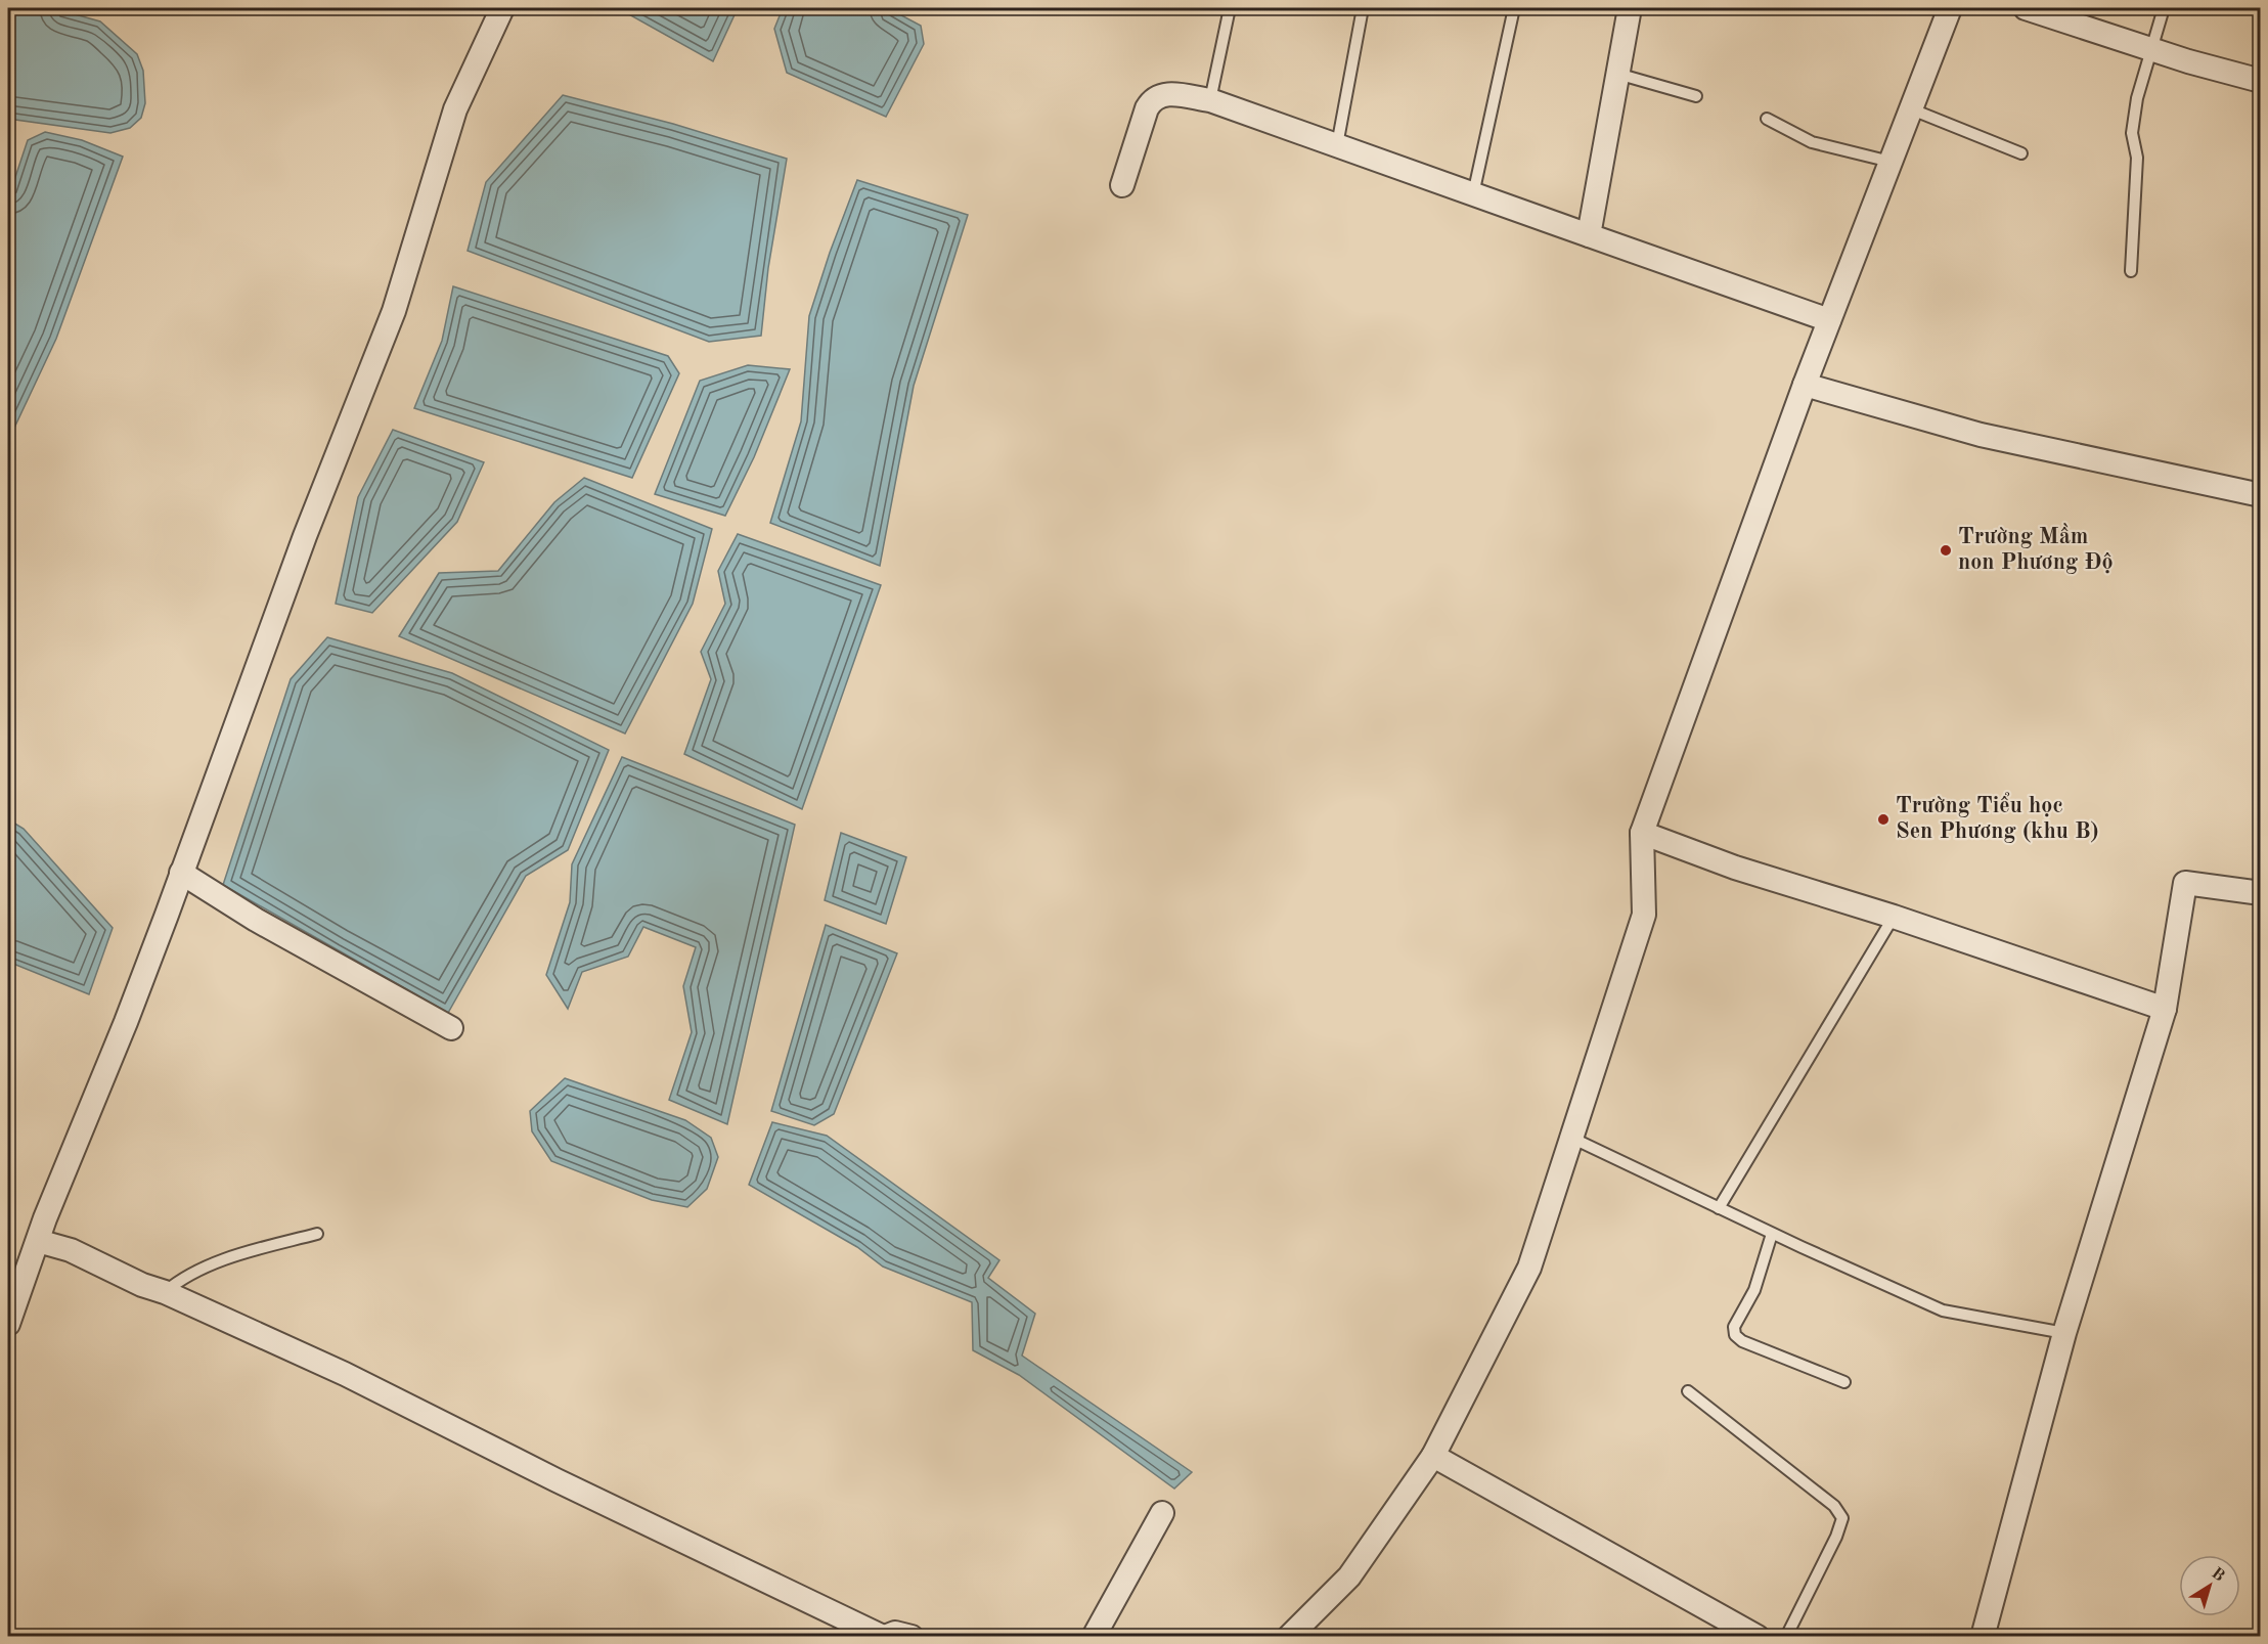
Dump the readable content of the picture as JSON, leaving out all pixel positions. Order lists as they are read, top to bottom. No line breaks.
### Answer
{"places":["Trường Mầm non Phương Độ","Trường Tiểu học Sen Phương (khu B)"],"north":"top right"}
